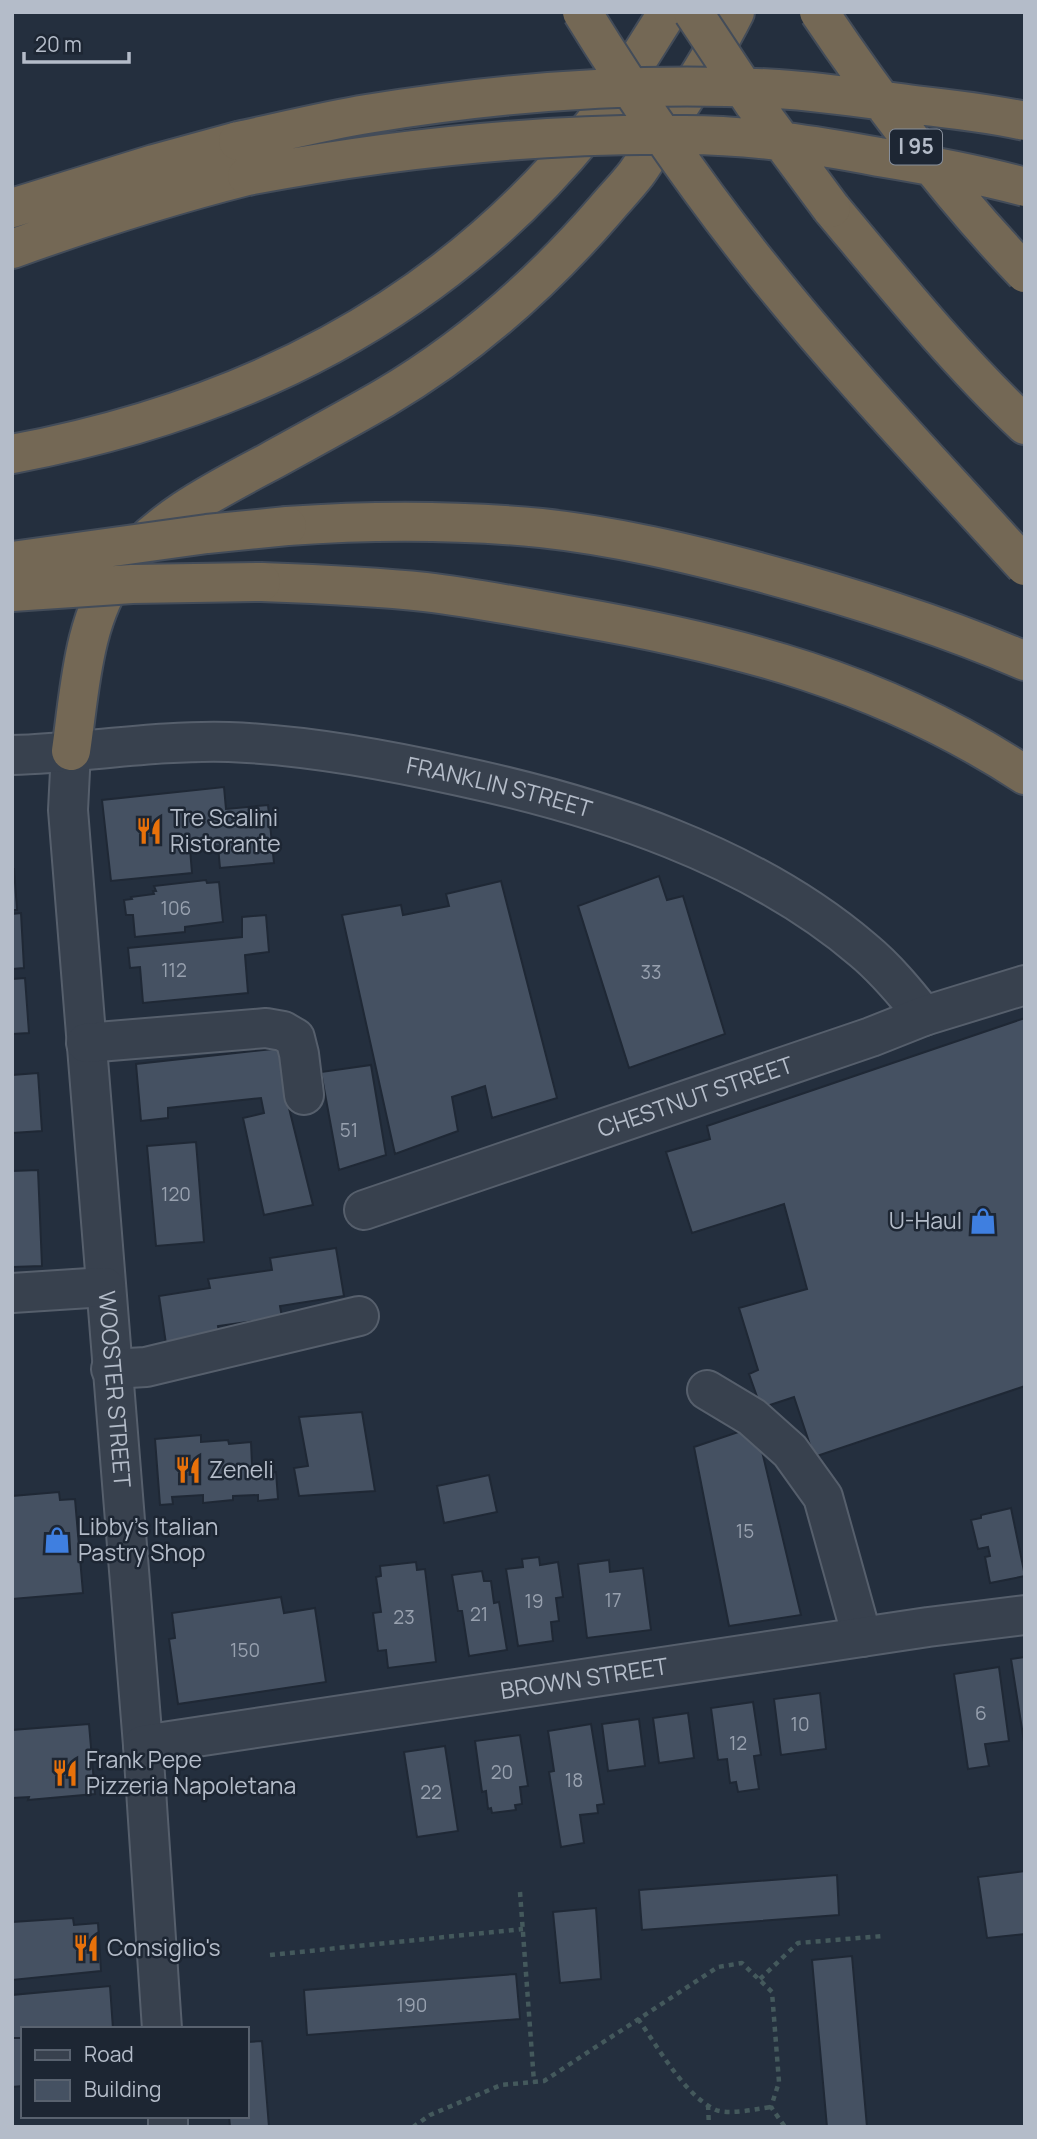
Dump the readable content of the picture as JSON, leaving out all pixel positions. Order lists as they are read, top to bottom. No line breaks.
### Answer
{"streets":{"highway":["I 95"],"street":["FRANKLIN STREET","CHESTNUT STREET","WOOSTER STREET","BROWN STREET"]},"crossings":[["FRANKLIN STREET","CHESTNUT STREET"],["FRANKLIN STREET","WOOSTER STREET"],["WOOSTER STREET","BROWN STREET"]],"places":{"restaurant":["Tre Scalini Ristorante","Zeneli","Frank Pepe Pizzeria Napoletana","Consiglio's"],"shop":["U-Haul","Libby's Italian Pastry Shop"]},"house_numbers":["106","112","33","51","120","15","17","19","21","23","150","6","10","12","20","18","22","190"],"legend":["Road","Building"],"scale_bar":"20 m"}
